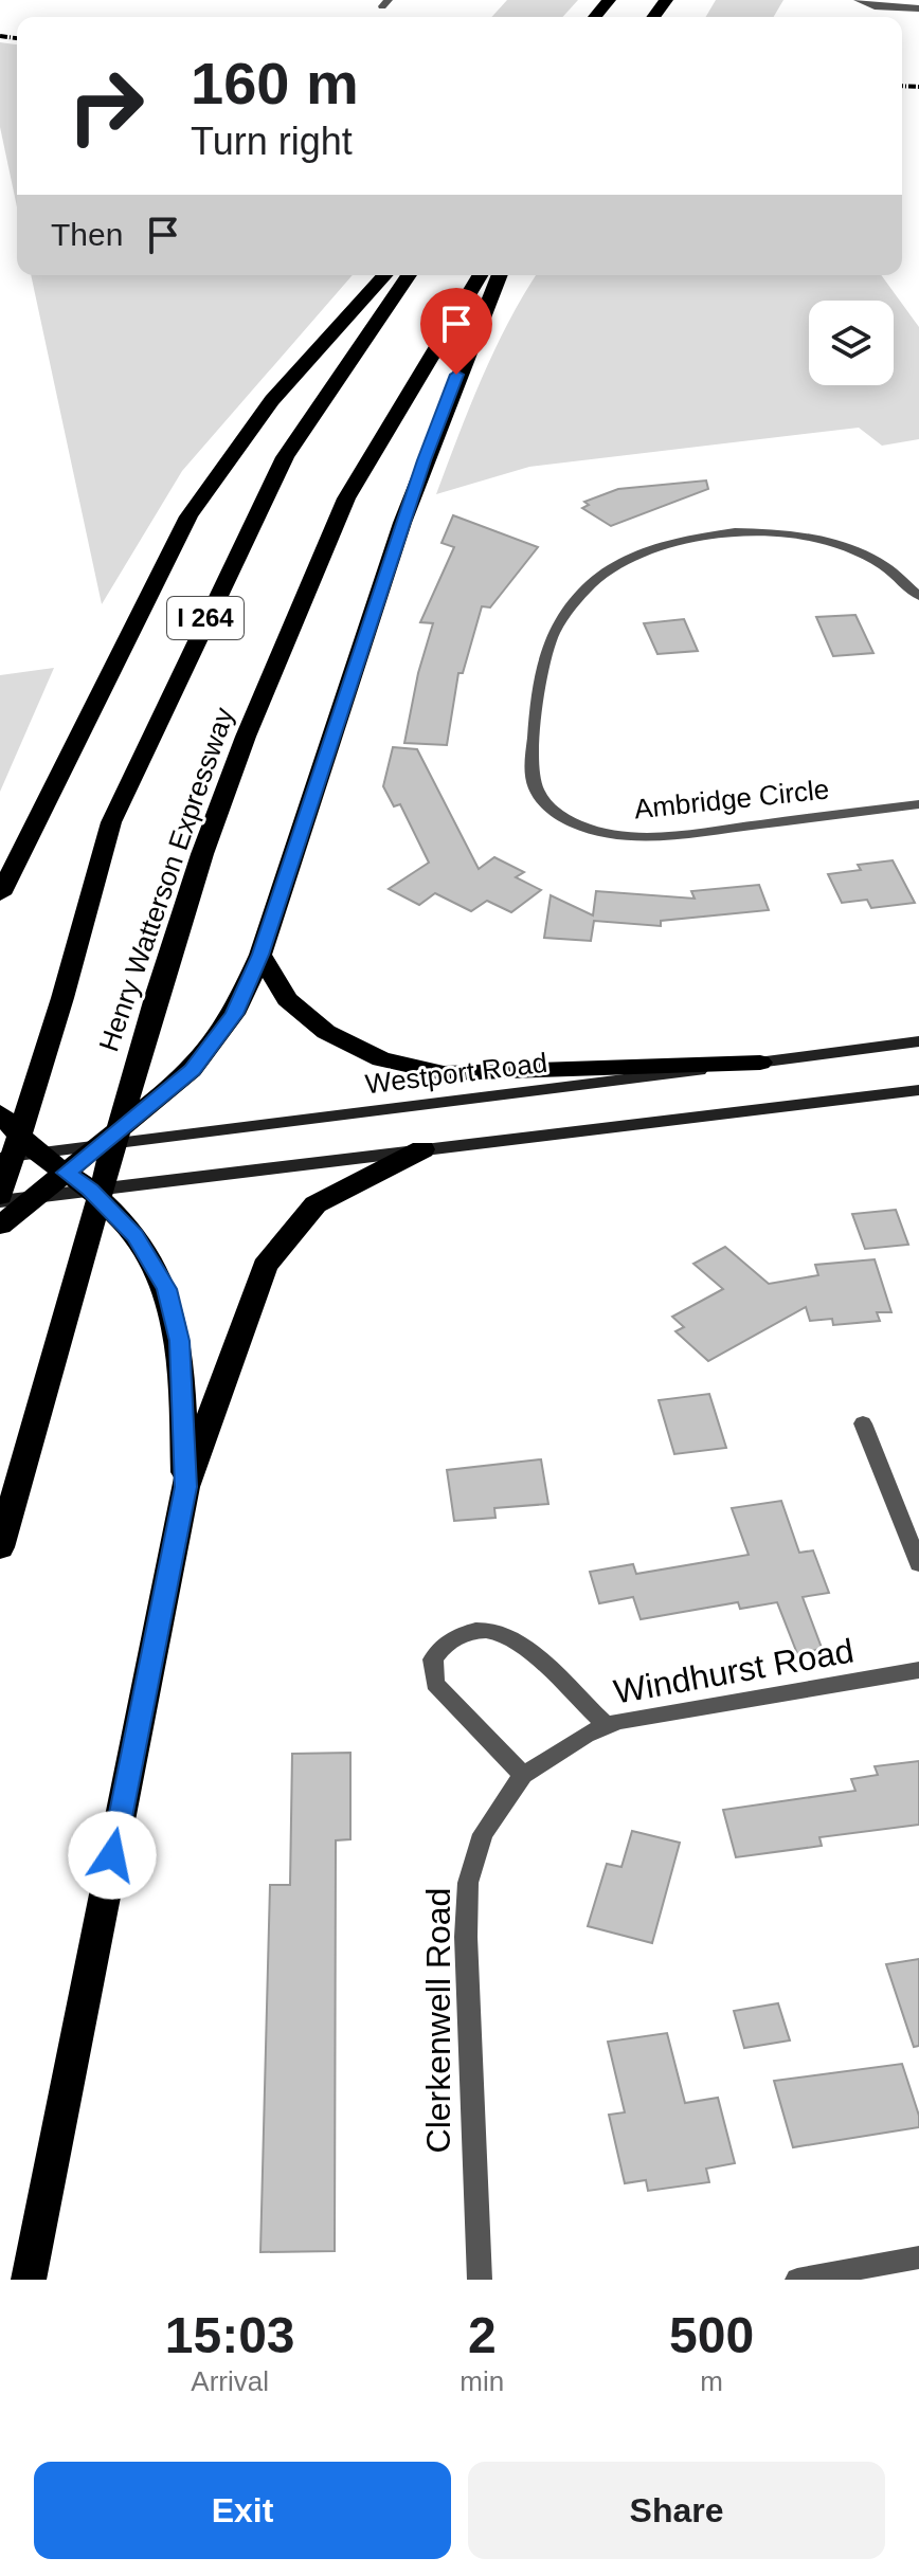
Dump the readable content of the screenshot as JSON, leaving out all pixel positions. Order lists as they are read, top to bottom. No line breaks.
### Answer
{"streets":{"highway":["I 264","Henry Watterson Expressway"],"main road":["Westport Road"],"street":["Ambridge Circle","Windhurst Road","Clerkenwell Road"]},"crossings":[["Windhurst Road","Clerkenwell Road"]],"page":{"turn":["160 m","Turn right"],"then":"Then","eta":["15:03","Arrival","2","min","500","m"],"buttons":["Exit","Share"]}}
